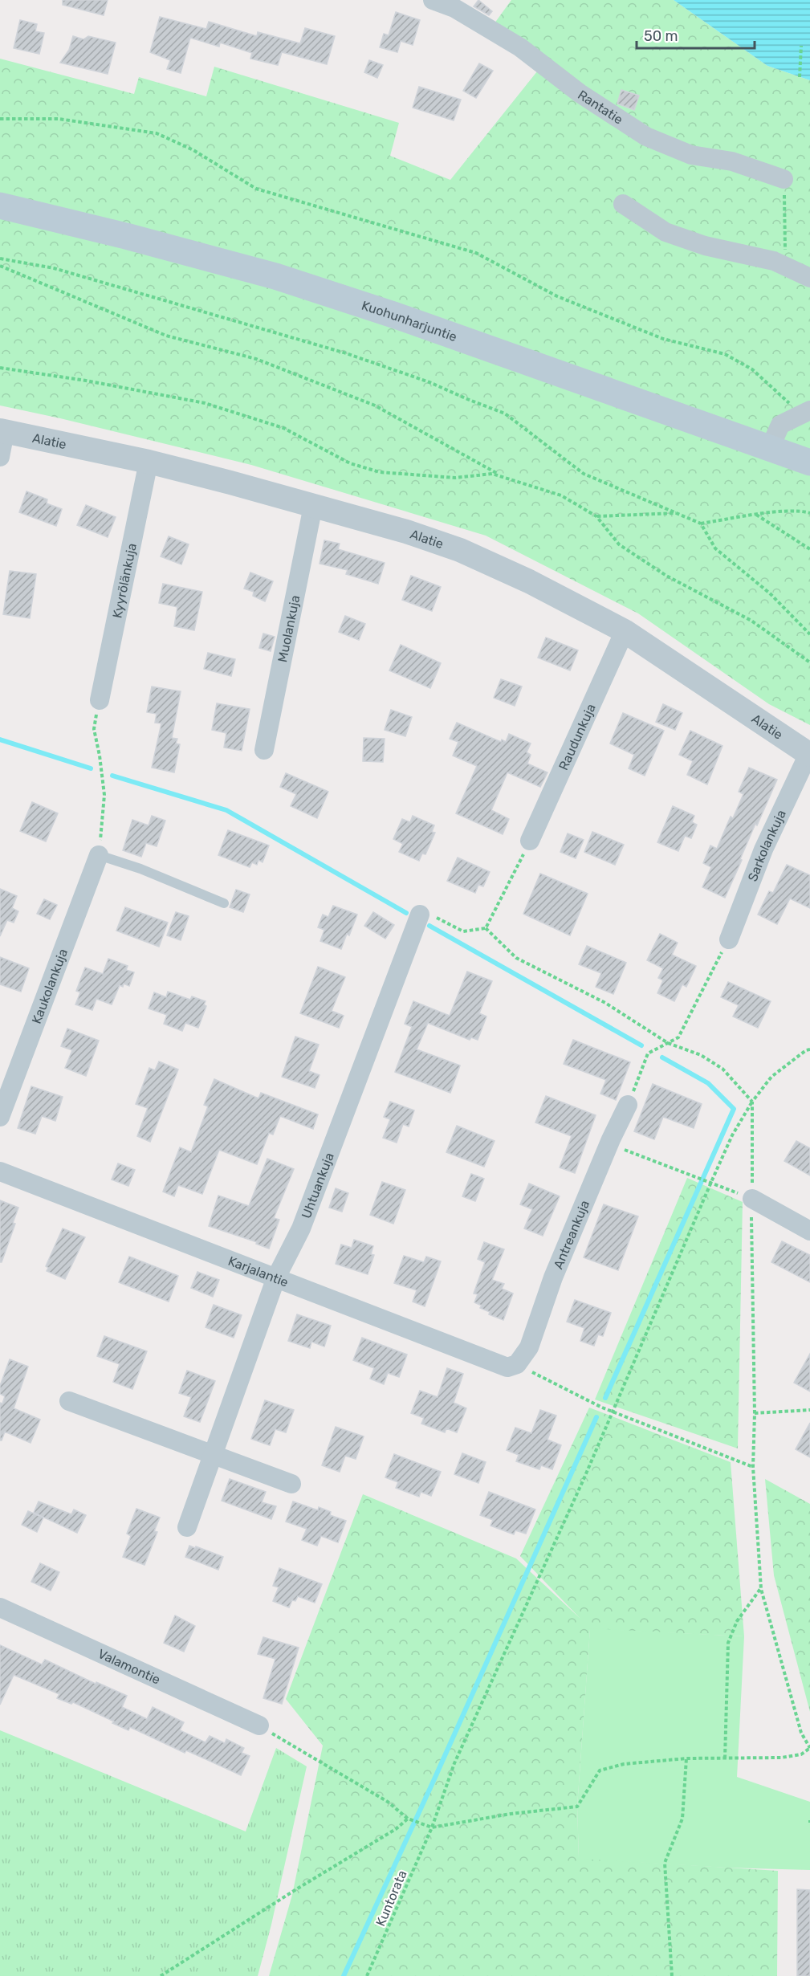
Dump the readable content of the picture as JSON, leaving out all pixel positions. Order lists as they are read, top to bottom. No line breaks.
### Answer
{"streets":{"main road":["Kuohunharjuntie"],"street":["Rantatie","Alatie","Kyyrölänkuja","Muolankuja","Raudunkuja","Sarkolankuja","Kaukolankuja","Uhtuankuja","Antreankuja","Karjalantie","Valamontie"],"path":["Kuntorata"]},"crossings":[["Alatie","Kyyrölänkuja"],["Alatie","Muolankuja"],["Alatie","Raudunkuja"],["Alatie","Sarkolankuja"],["Uhtuankuja","Karjalantie"],["Antreankuja","Karjalantie"]],"scale_bar":"50 m"}
